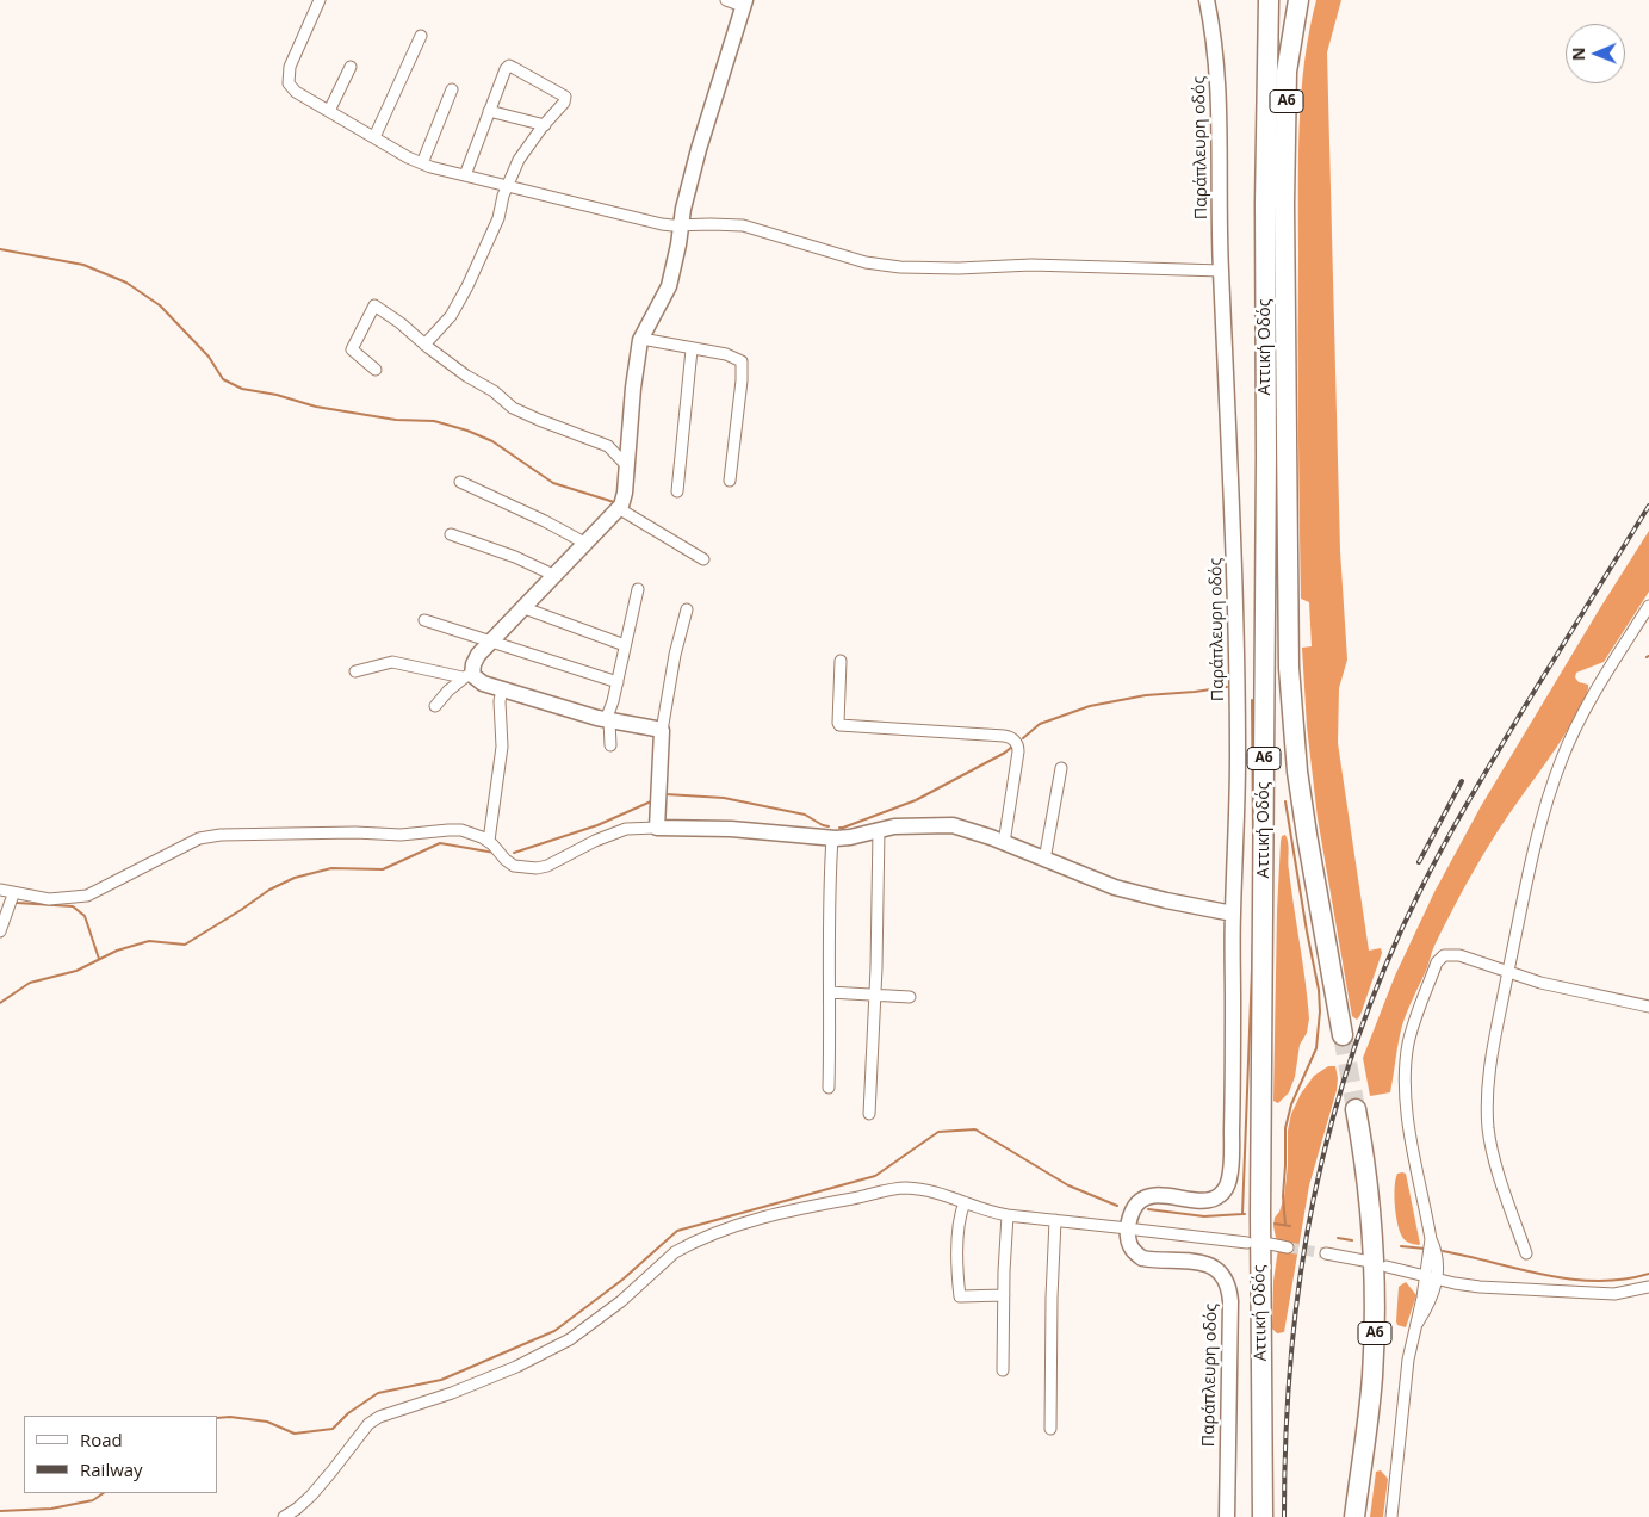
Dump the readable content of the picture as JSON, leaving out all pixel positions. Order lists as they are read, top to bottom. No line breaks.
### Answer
{"streets":{"highway":["Α6","Αττική Οδός"],"street":["Παράπλευρη οδός"]},"legend":["Road","Railway"],"north":"left"}
